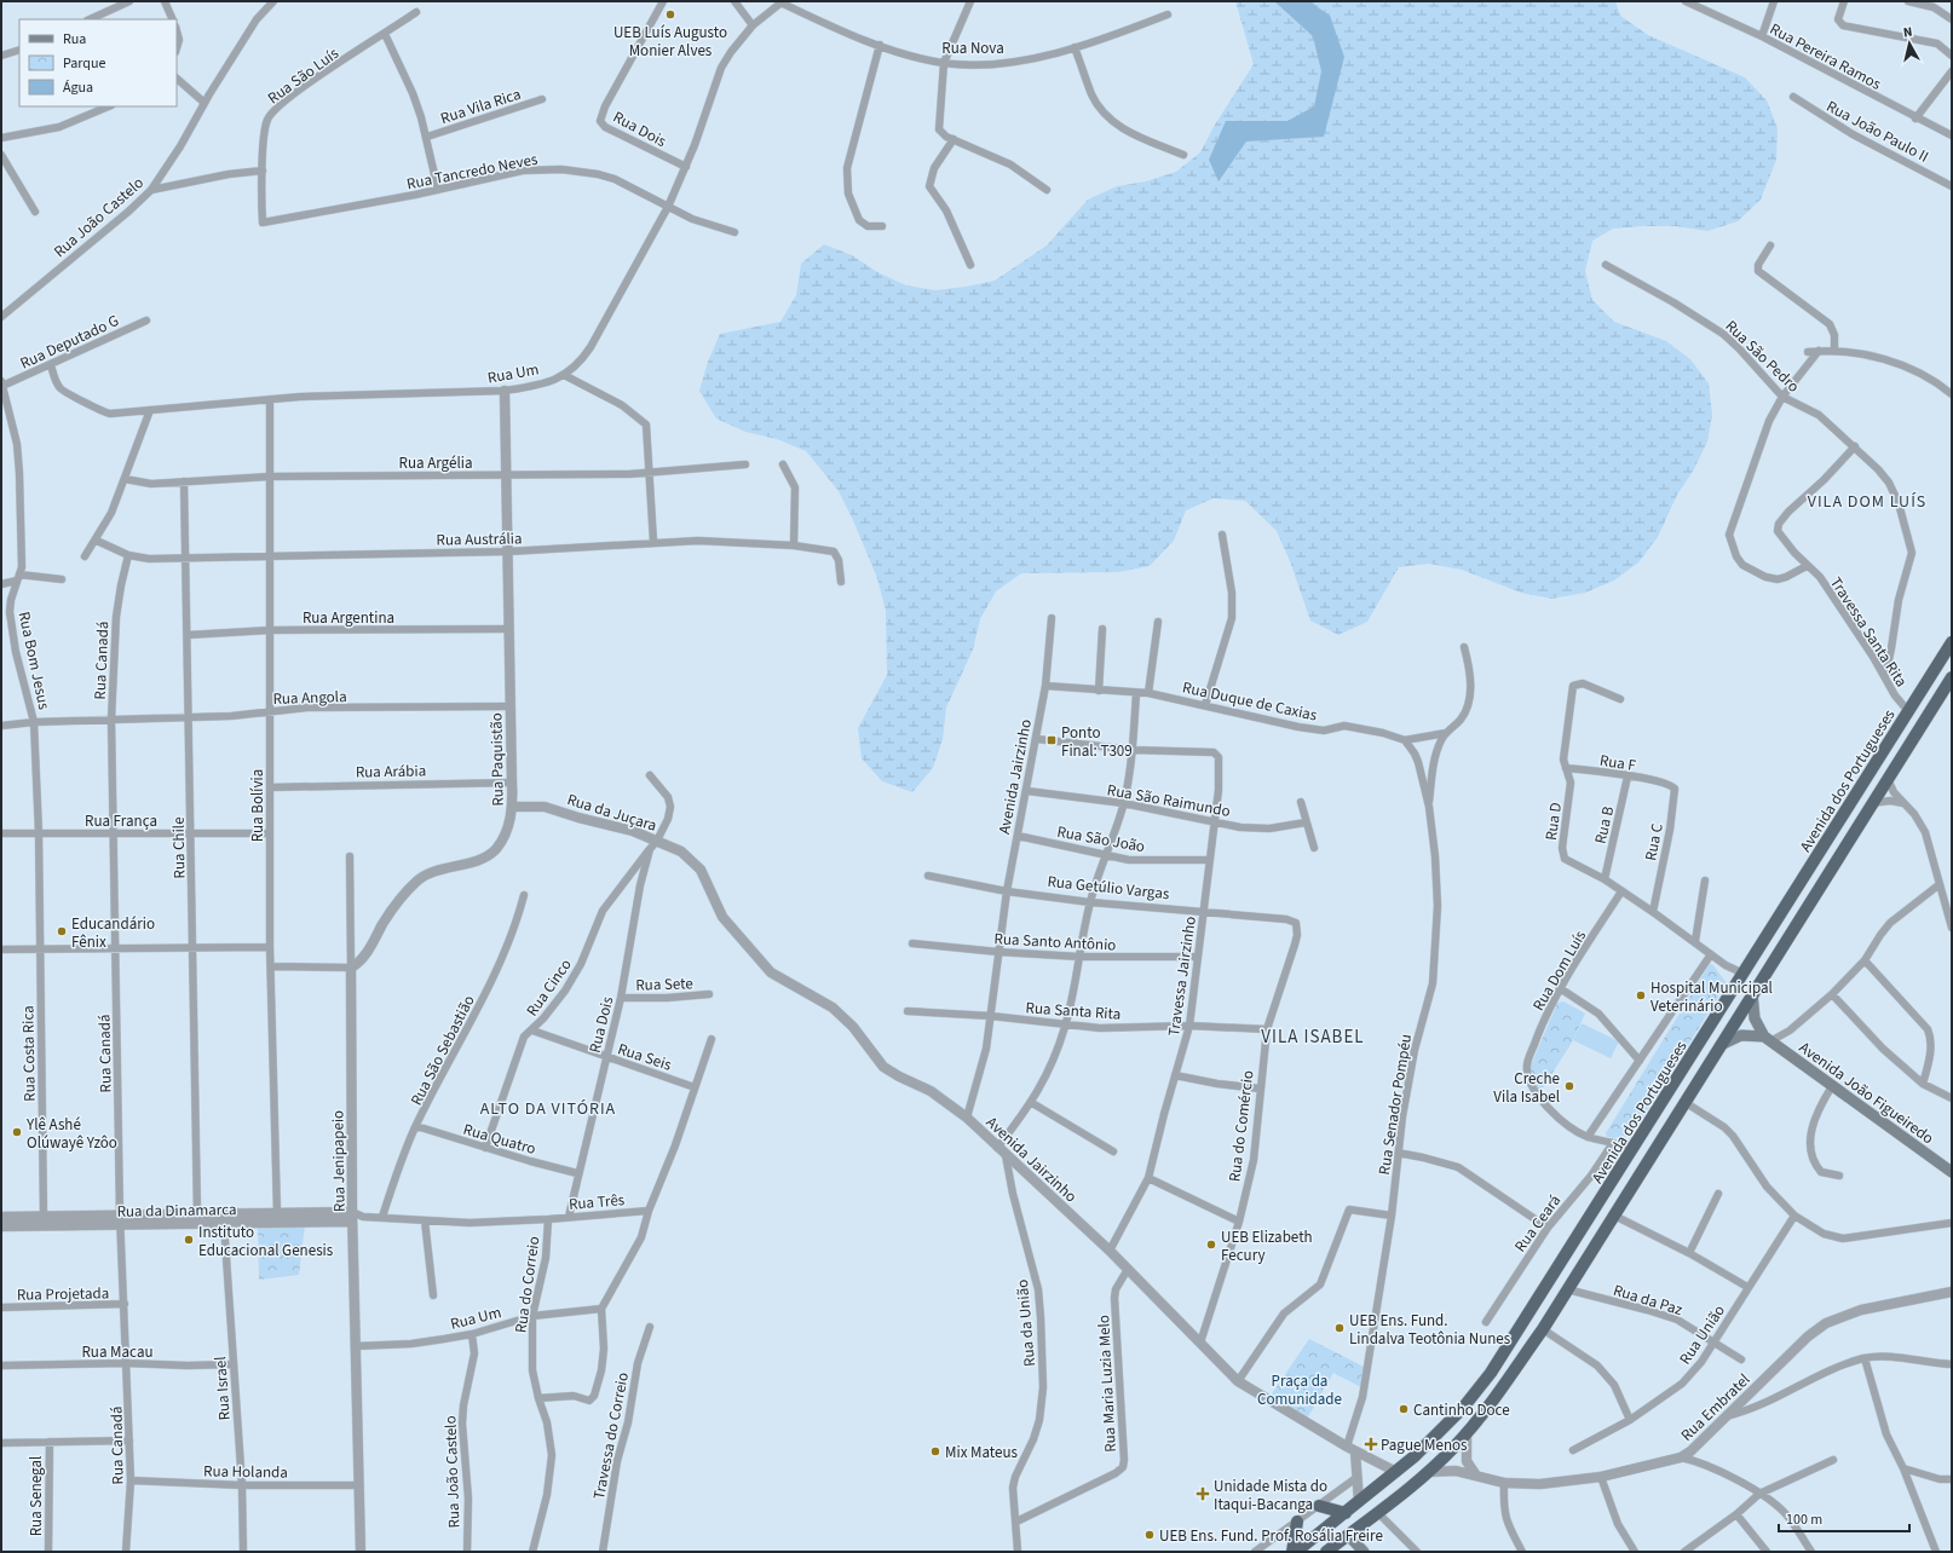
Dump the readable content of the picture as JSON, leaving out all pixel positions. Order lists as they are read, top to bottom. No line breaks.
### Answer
{"streets":{"highway":["Avenida dos Portugueses"],"main road":["Avenida João Figueiredo"],"street":["Rua Nova","Rua Pereira Ramos","Rua São Luís","Rua Vila Rica","Rua Dois","Rua João Paulo II","Rua Tancredo Neves","Rua João Castelo","Rua Deputado G","Rua São Pedro","Rua Um","Rua Argélia","Rua Austrália","Rua Argentina","Travessa Santa Rita","Rua Bom Jesus","Rua Canadá","Rua Angola","Rua Duque de Caxias","Rua Paquistão","Rua F","Rua Arábia","Avenida Jairzinho","Rua São Raimundo","Rua Bolívia","Rua da Juçara","Rua França","Rua D","Rua B","Rua São João","Rua C","Rua Chile","Rua Getúlio Vargas","Rua Santo Antônio","Rua Dom Luís","Travessa Jairzinho","Rua Sete","Rua Cinco","Rua Santa Rita","Rua São Sebastião","Rua Costa Rica","Rua Seis","Rua Senador Pompéu","Rua do Comércio","Rua Quatro","Rua Jenipapeio","Rua Três","Rua da Dinamarca","Rua Ceará","Rua do Correio","Rua Projetada","Rua da Paz","Rua da União","Rua União","Rua Macau","Rua Maria Luzia Melo","Rua Israel","Rua Embratel","Travessa do Correio","Rua Holanda","Rua Senegal"]},"crossings":[["Rua Nova","Rua Um"],["Rua São Luís","Rua Vila Rica"],["Rua São Luís","Rua Tancredo Neves"],["Rua Vila Rica","Rua Tancredo Neves"],["Rua Dois","Rua Um"],["Rua Dois","Rua da Juçara"],["Rua Dois","Rua Sete"],["Rua Dois","Rua Cinco"],["Rua Dois","Rua Seis"],["Rua Dois","Rua Quatro"],["Rua Dois","Rua Três"],["Rua Tancredo Neves","Rua Um"],["Rua João Castelo","Rua Um"],["Rua Deputado G","Rua Um"],["Rua Deputado G","Rua Bom Jesus"],["Rua São Pedro","Travessa Santa Rita"],["Rua Um","Rua Paquistão"],["Rua Um","Rua Bolívia"],["Rua Um","Rua Jenipapeio"],["Rua Um","Rua do Correio"],["Rua Argélia","Rua Paquistão"],["Rua Argélia","Rua Bolívia"],["Rua Argélia","Rua Chile"],["Rua Austrália","Rua Canadá"],["Rua Austrália","Rua Paquistão"],["Rua Austrália","Rua Bolívia"],["Rua Austrália","Rua Chile"],["Rua Argentina","Rua Paquistão"],["Rua Argentina","Rua Bolívia"],["Rua Argentina","Rua Chile"],["Travessa Santa Rita","Avenida dos Portugueses"],["Rua Bom Jesus","Rua Angola"],["Rua Bom Jesus","Rua França"],["Rua Bom Jesus","Rua Costa Rica"],["Rua Canadá","Rua Angola"],["Rua Canadá","Rua França"],["Rua Canadá","Rua da Dinamarca"],["Rua Canadá","Rua Projetada"],["Rua Canadá","Rua Macau"],["Rua Canadá","Rua Holanda"],["Rua Angola","Rua Paquistão"],["Rua Angola","Rua Bolívia"],["Rua Angola","Rua Chile"],["Rua Duque de Caxias","Avenida Jairzinho"],["Rua Duque de Caxias","Rua Senador Pompéu"],["Rua Paquistão","Rua Arábia"],["Rua Paquistão","Rua da Juçara"],["Rua Paquistão","Rua Jenipapeio"],["Rua F","Rua D"],["Rua F","Rua B"],["Rua F","Rua C"],["Rua Arábia","Rua Bolívia"],["Avenida Jairzinho","Avenida dos Portugueses"],["Avenida Jairzinho","Rua São Raimundo"],["Avenida Jairzinho","Rua da Juçara"],["Avenida Jairzinho","Rua São João"],["Avenida Jairzinho","Rua Getúlio Vargas"],["Avenida Jairzinho","Rua Santo Antônio"],["Avenida Jairzinho","Travessa Jairzinho"],["Avenida Jairzinho","Rua Santa Rita"],["Avenida Jairzinho","Rua Senador Pompéu"],["Avenida Jairzinho","Rua do Comércio"],["Avenida Jairzinho","Rua da União"],["Avenida Jairzinho","Rua Maria Luzia Melo"],["Avenida dos Portugueses","Rua D"],["Avenida dos Portugueses","Rua Dom Luís"],["Rua São Raimundo","Travessa Jairzinho"],["Rua Bolívia","Rua França"],["Rua Bolívia","Rua da Dinamarca"],["Rua França","Rua Chile"],["Rua D","Rua B"],["Rua D","Rua C"],["Rua D","Rua Dom Luís"],["Rua São João","Travessa Jairzinho"],["Rua Chile","Rua da Dinamarca"],["Rua Getúlio Vargas","Travessa Jairzinho"],["Rua Getúlio Vargas","Rua do Comércio"],["Rua Santo Antônio","Travessa Jairzinho"],["Rua Dom Luís","Rua Ceará"],["Travessa Jairzinho","Rua Santa Rita"],["Rua Cinco","Rua Seis"],["Rua Cinco","Rua Quatro"],["Rua Santa Rita","Rua do Comércio"],["Rua São Sebastião","Rua Quatro"],["Rua São Sebastião","Rua Três"],["Rua Costa Rica","Rua da Dinamarca"],["Rua Seis","Rua Três"],["Rua Jenipapeio","Rua Três"],["Rua Jenipapeio","Rua da Dinamarca"],["Rua Jenipapeio","Rua Holanda"],["Rua Três","Rua da Dinamarca"],["Rua Três","Rua do Correio"],["Rua da Dinamarca","Rua Israel"],["Rua da Paz","Rua União"],["Rua da União","Rua Maria Luzia Melo"],["Rua Macau","Rua Israel"],["Rua Israel","Rua Holanda"]],"districts":["VILA DOM LUÍS","VILA ISABEL","ALTO DA VITÓRIA"],"parks":["Praça da Comunidade"],"places":{"other":["UEB Luís Augusto Monier Alves","Educandário Fênix","Hospital Municipal Veterinário","Creche Vila Isabel","Ylê Ashé Olúwayê Yzôo","Instituto Educacional Genesis","UEB Elizabeth Fecury","UEB Ens. Fund. Lindalva Teotônia Nunes","Cantinho Doce","Mix Mateus","UEB Ens. Fund. Prof. Rosália Freire"],"transit":["Ponto Final: T309"],"health":["Pague Menos","Unidade Mista do Itaqui-Bacanga"]},"legend":["Rua","Parque","Água"],"scale_bar":"100 m","north":"top"}
